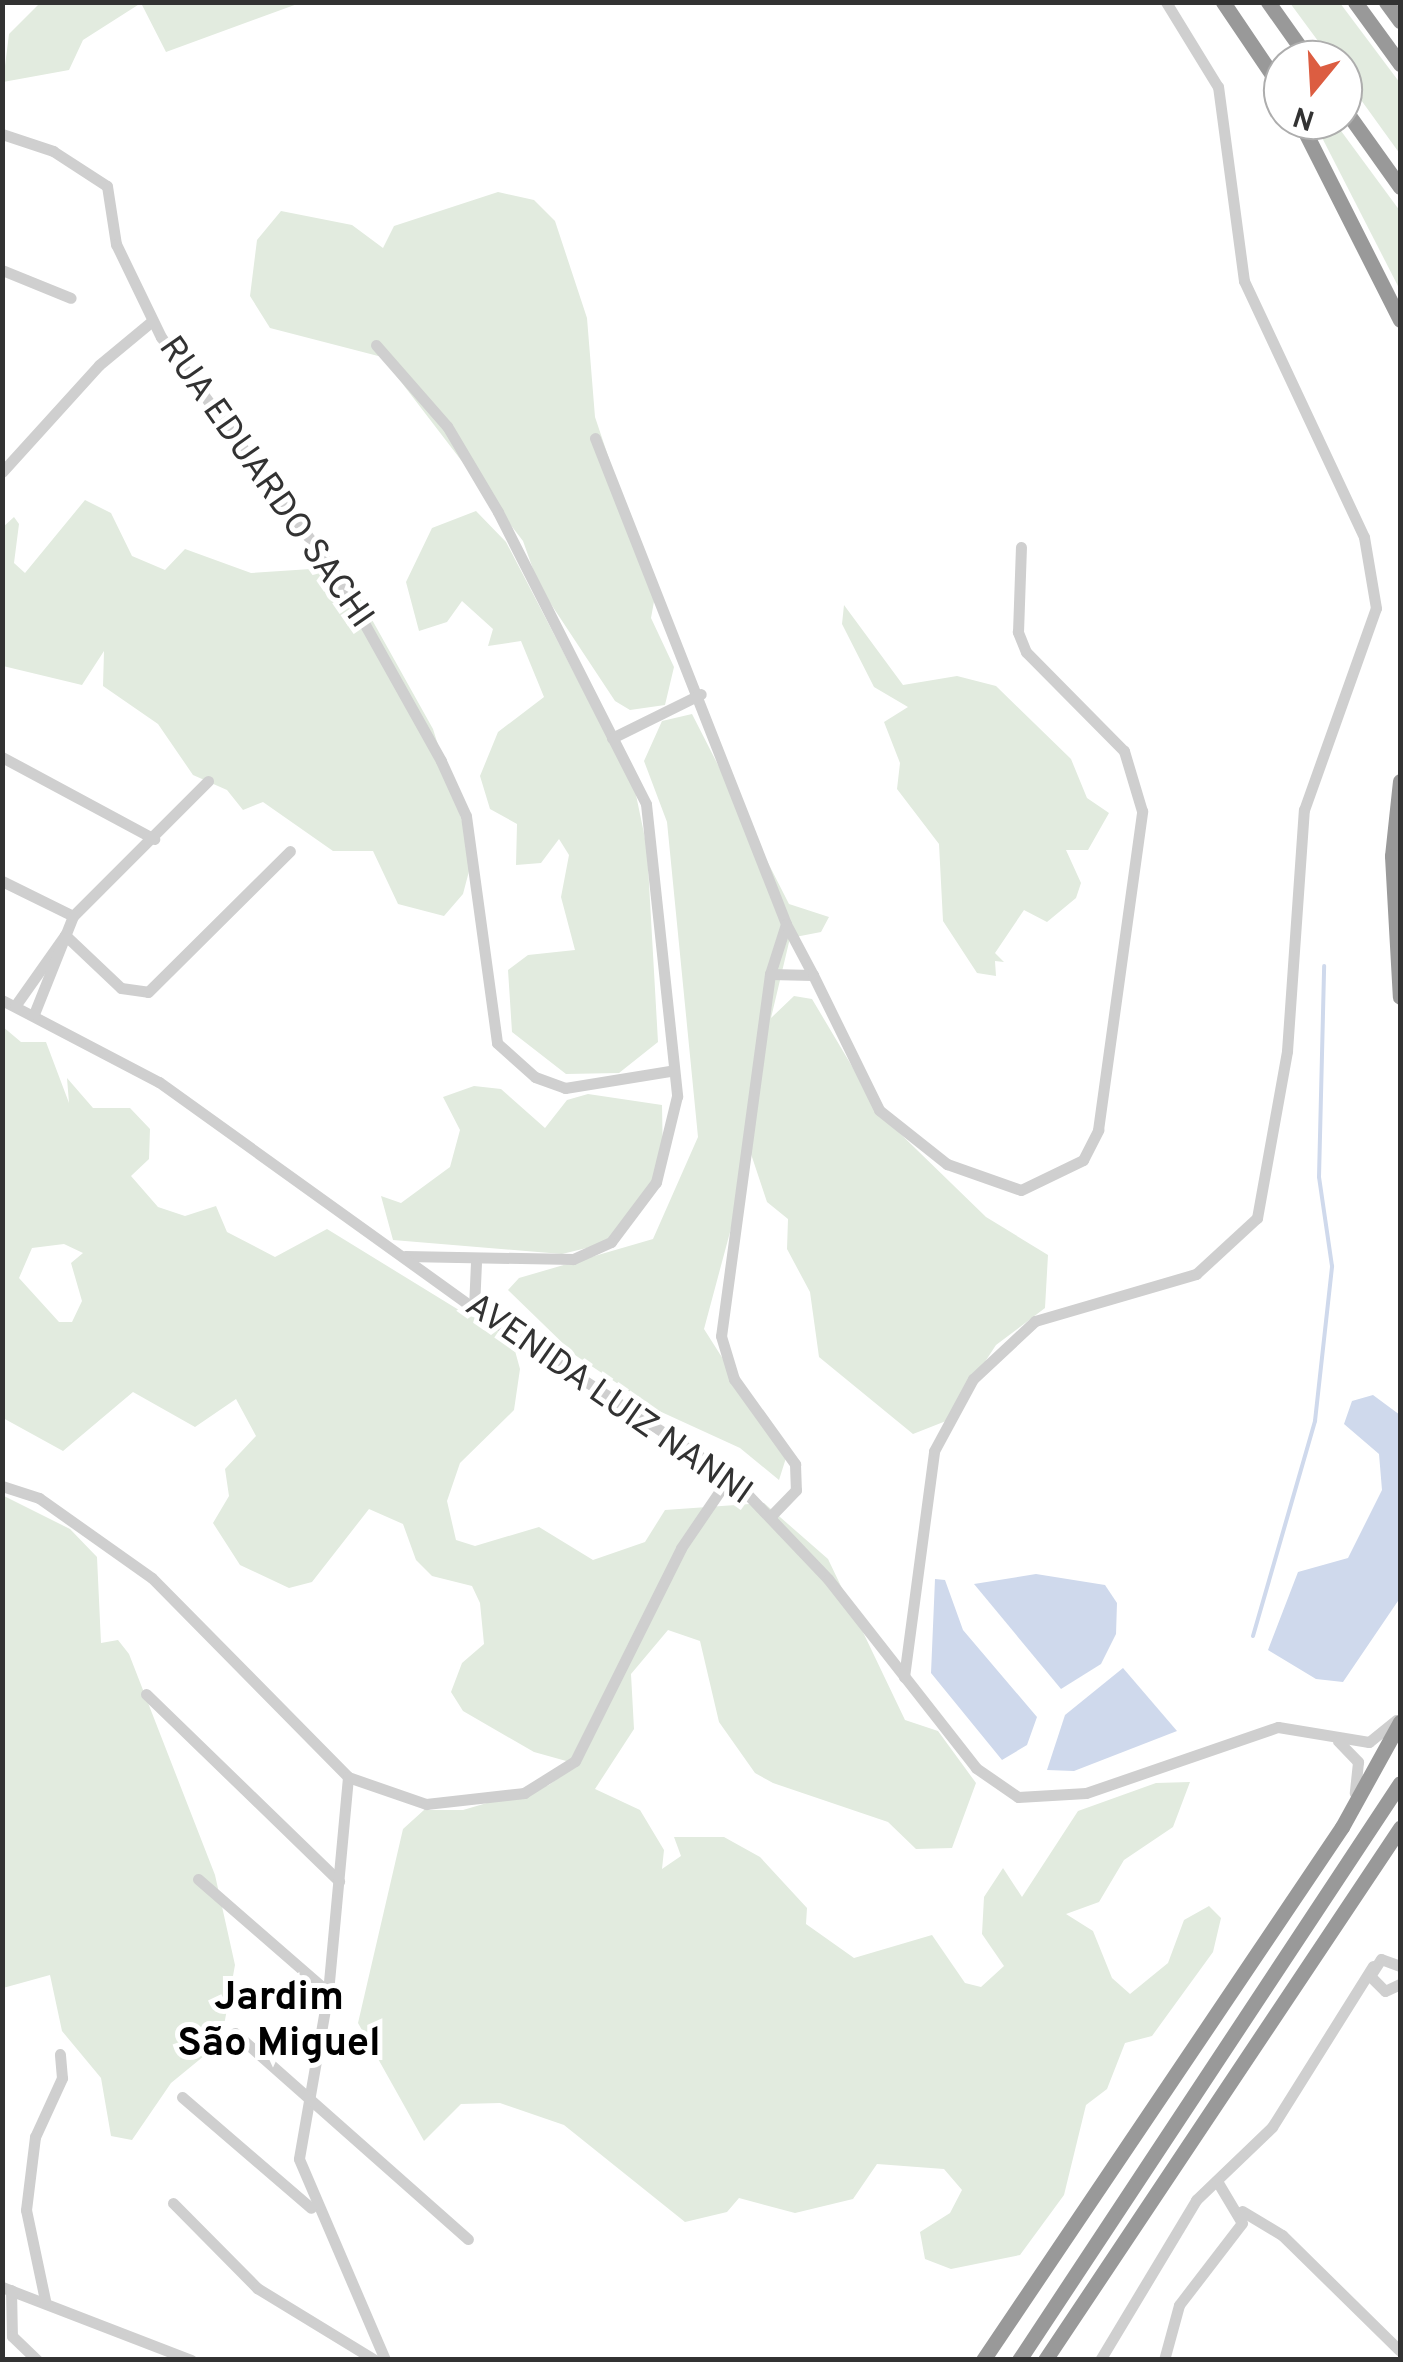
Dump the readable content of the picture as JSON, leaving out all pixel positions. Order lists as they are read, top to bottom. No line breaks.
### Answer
{"streets":{"street":["RUA EDUARDO SACHI","AVENIDA LUIZ NANNI"]},"districts":["Jardim São Miguel"],"north":"bottom"}
